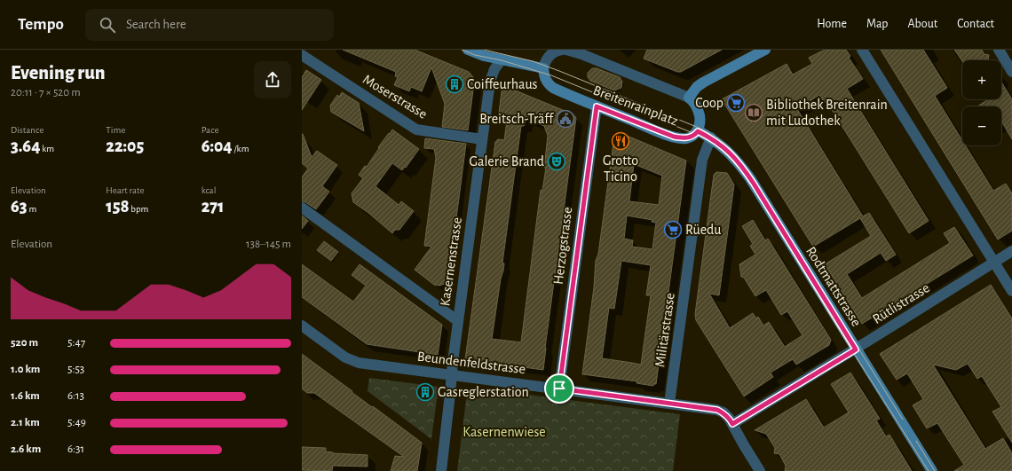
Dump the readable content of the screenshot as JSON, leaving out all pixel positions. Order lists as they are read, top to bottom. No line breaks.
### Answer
{"streets":{"street":["Moserstrasse","Breitenrainplatz","Herzogstrasse","Kasernenstrasse","Rodtmattstrasse","Rütlistrasse","Militärstrasse","Beundenfeldstrasse"]},"crossings":[["Moserstrasse","Kasernenstrasse"],["Breitenrainplatz","Herzogstrasse"],["Breitenrainplatz","Rodtmattstrasse"],["Herzogstrasse","Beundenfeldstrasse"],["Kasernenstrasse","Beundenfeldstrasse"],["Rodtmattstrasse","Rütlistrasse"],["Rodtmattstrasse","Militärstrasse"],["Militärstrasse","Beundenfeldstrasse"]],"parks":["Kasernenwiese"],"places":{"building":["Coiffeurhaus","Gasreglerstation"],"supermarket":["Coop","Rüedu"],"library":["Bibliothek Breitenrain mit Ludothek"],"public building":["Breitsch-Träff"],"restaurant":["Grotto Ticino"],"theatre":["Galerie Brand"]},"page":{"header":"Tempo","search":"Search here","nav":["Home","Map","About","Contact"],"heading":["Evening run","20:11 · 7 × 520 m"],"map_buttons":["+","−"],"stats":[["Distance","3.64 km"],["Time","22:05"],["Pace","6:04 /km"],["Elevation","63 m"],["Heart rate","158 bpm"],["kcal","271"]],"chart":["Elevation","138–145 m"],"list":[{"name":"520 m","note":"5:47"},{"name":"1.0 km","note":"5:53"},{"name":"1.6 km","note":"6:13"},{"name":"2.1 km","note":"5:49"},{"name":"2.6 km","note":"6:31"}]}}
